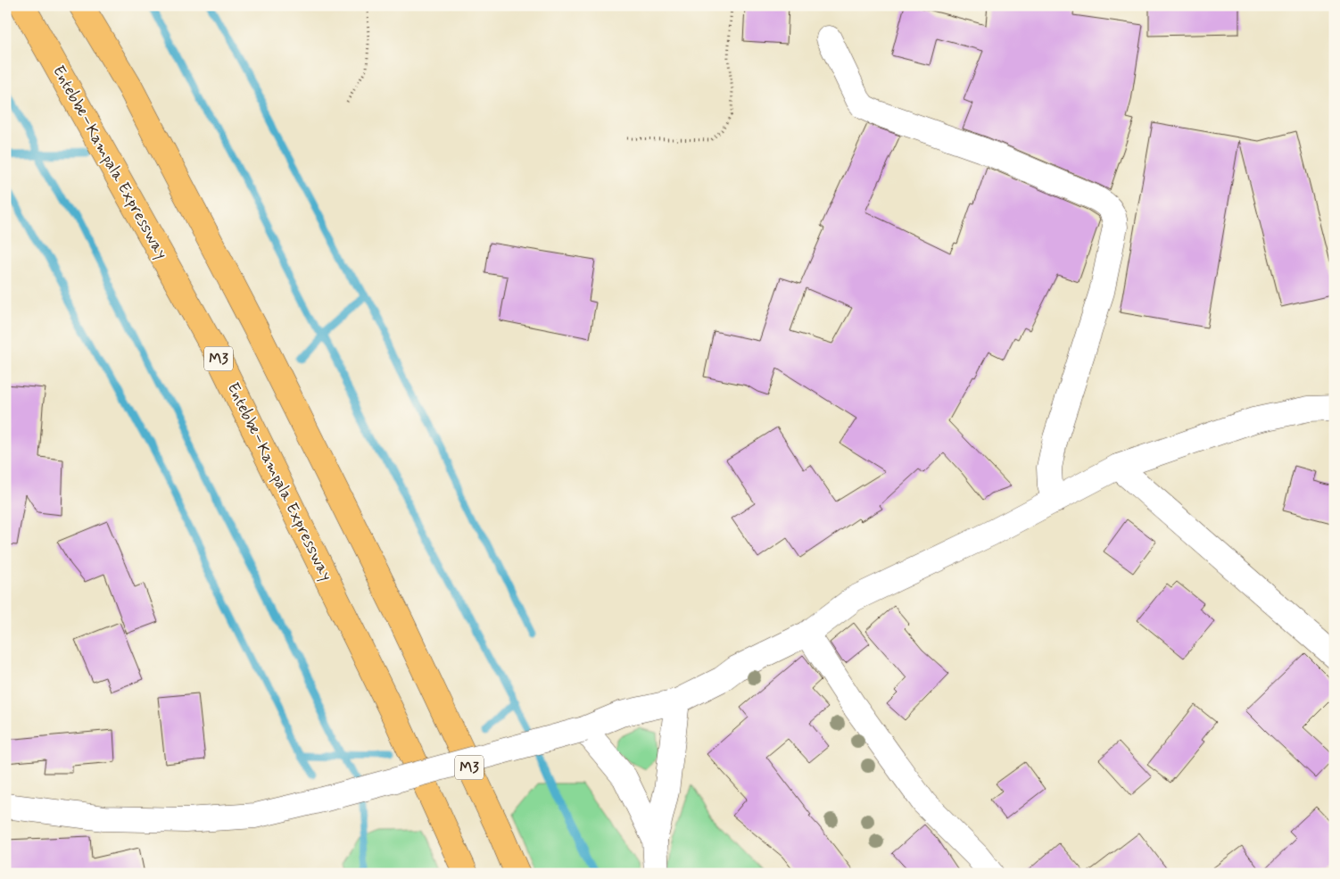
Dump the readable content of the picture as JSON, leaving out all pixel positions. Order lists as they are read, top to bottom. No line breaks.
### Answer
{"streets":{"highway":["Entebbe–Kampala Expressway","M3"]}}
